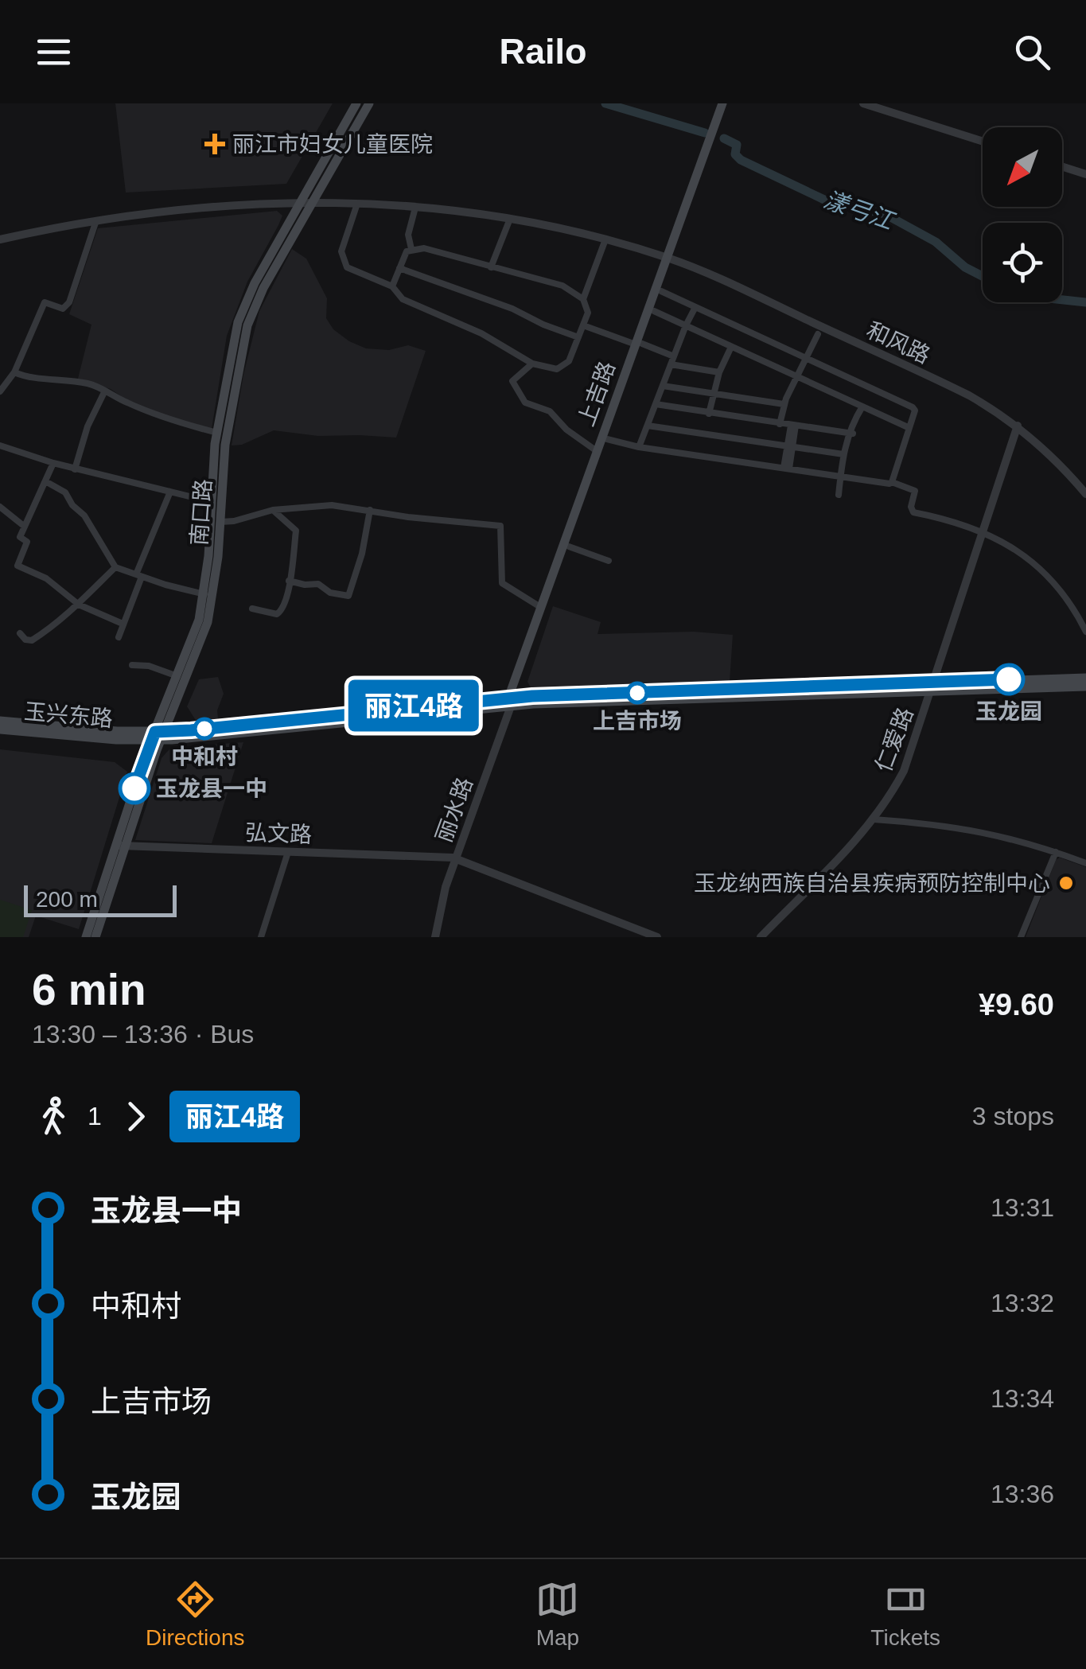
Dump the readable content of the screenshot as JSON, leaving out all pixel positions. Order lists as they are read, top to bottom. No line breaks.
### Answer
{"streets":{"main road":["上吉路","南口路","玉兴东路"],"street":["和风路","仁爱路","丽水路","弘文路"]},"crossings":[["和风路","上吉路"],["和风路","仁爱路"],["上吉路","玉兴东路"],["上吉路","丽水路"],["南口路","玉兴东路"],["南口路","弘文路"],["玉兴东路","仁爱路"],["玉兴东路","丽水路"],["丽水路","弘文路"]],"water":["漾弓江"],"places":{"health":["丽江市妇女儿童医院"],"other":["玉龙园","上吉市场","中和村","玉龙县一中","玉龙纳西族自治县疾病预防控制中心"]},"lines":["bus line 丽江4路"],"scale_bar":"200 m","north":"bottom left","page":{"header":"Railo","on_map":"丽江4路","scale":"200 m","heading":["6 min","13:30 – 13:36 · Bus","¥9.60"],"legs":["1","丽江4路","3 stops"],"list":[{"name":"玉龙县一中","value":"13:31"},{"name":"中和村","value":"13:32"},{"name":"上吉市场","value":"13:34"},{"name":"玉龙园","value":"13:36"}],"tabs":["Directions","Map","Tickets"]}}
